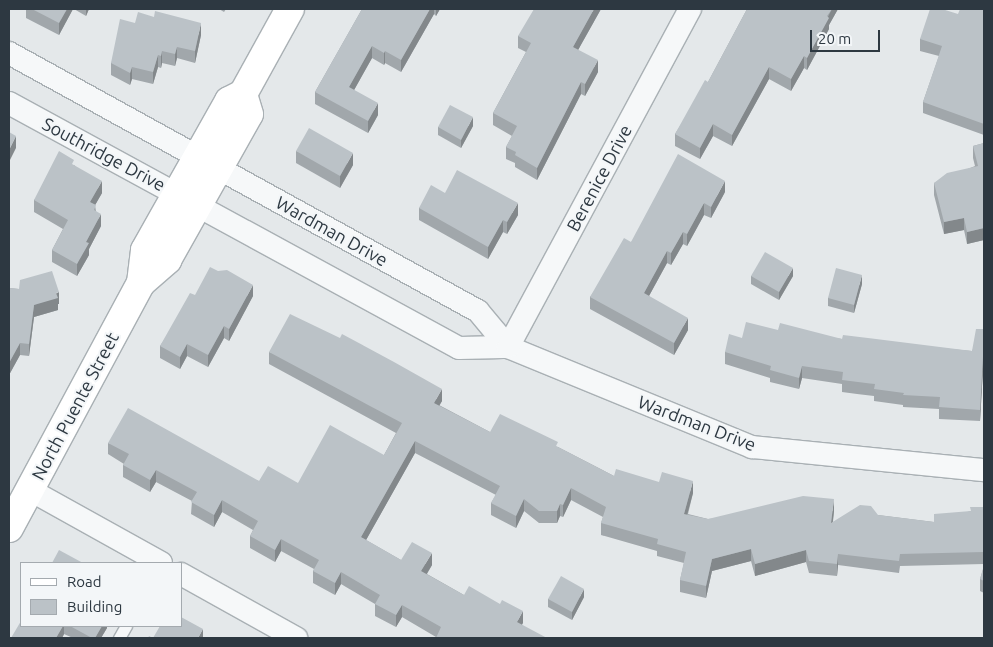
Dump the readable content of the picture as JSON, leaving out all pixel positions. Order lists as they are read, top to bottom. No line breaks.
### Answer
{"streets":{"street":["Southridge Drive","Berenice Drive","Wardman Drive","North Puente Street"]},"crossings":[["Southridge Drive","Wardman Drive"],["Southridge Drive","North Puente Street"],["Berenice Drive","Wardman Drive"],["Wardman Drive","North Puente Street"]],"legend":["Road","Building"],"scale_bar":"20 m"}
